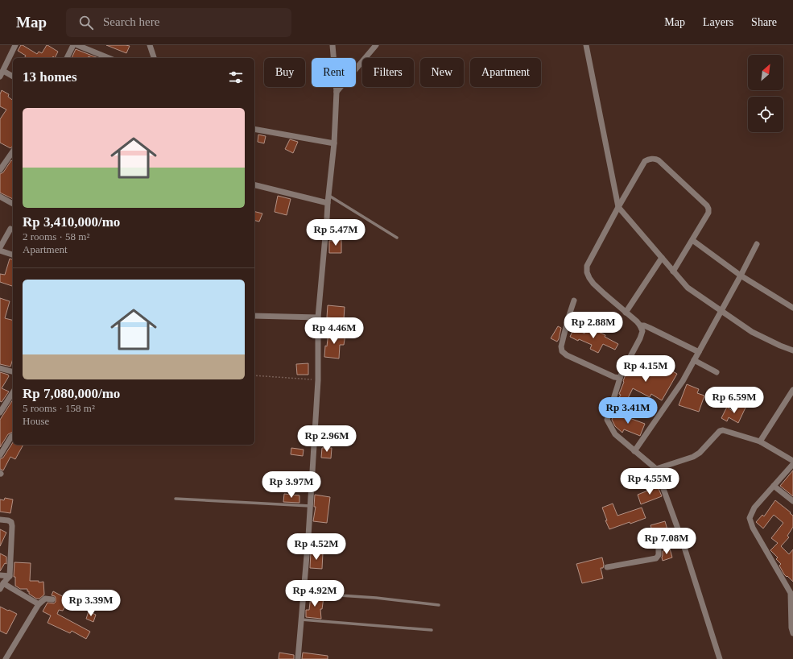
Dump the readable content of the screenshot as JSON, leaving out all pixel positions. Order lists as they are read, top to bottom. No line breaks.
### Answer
{"north":"top right","page":{"header":"Map","search":"Search here","nav":["Map","Layers","Share"],"chip":["Buy","Rent","Filters","New","Apartment"],"heading":"13 homes","list":[{"name":"Rp 3,410,000/mo","note":"2 rooms · 58 m² · Apartment"},{"name":"Rp 7,080,000/mo","note":"5 rooms · 158 m² · House"}],"price":["Rp 5.47M","Rp 2.88M","Rp 4.46M","Rp 4.15M","Rp 6.59M","Rp 3.41M","Rp 2.96M","Rp 4.55M","Rp 3.97M","Rp 7.08M","Rp 4.52M","Rp 4.92M","Rp 3.39M"]}}
